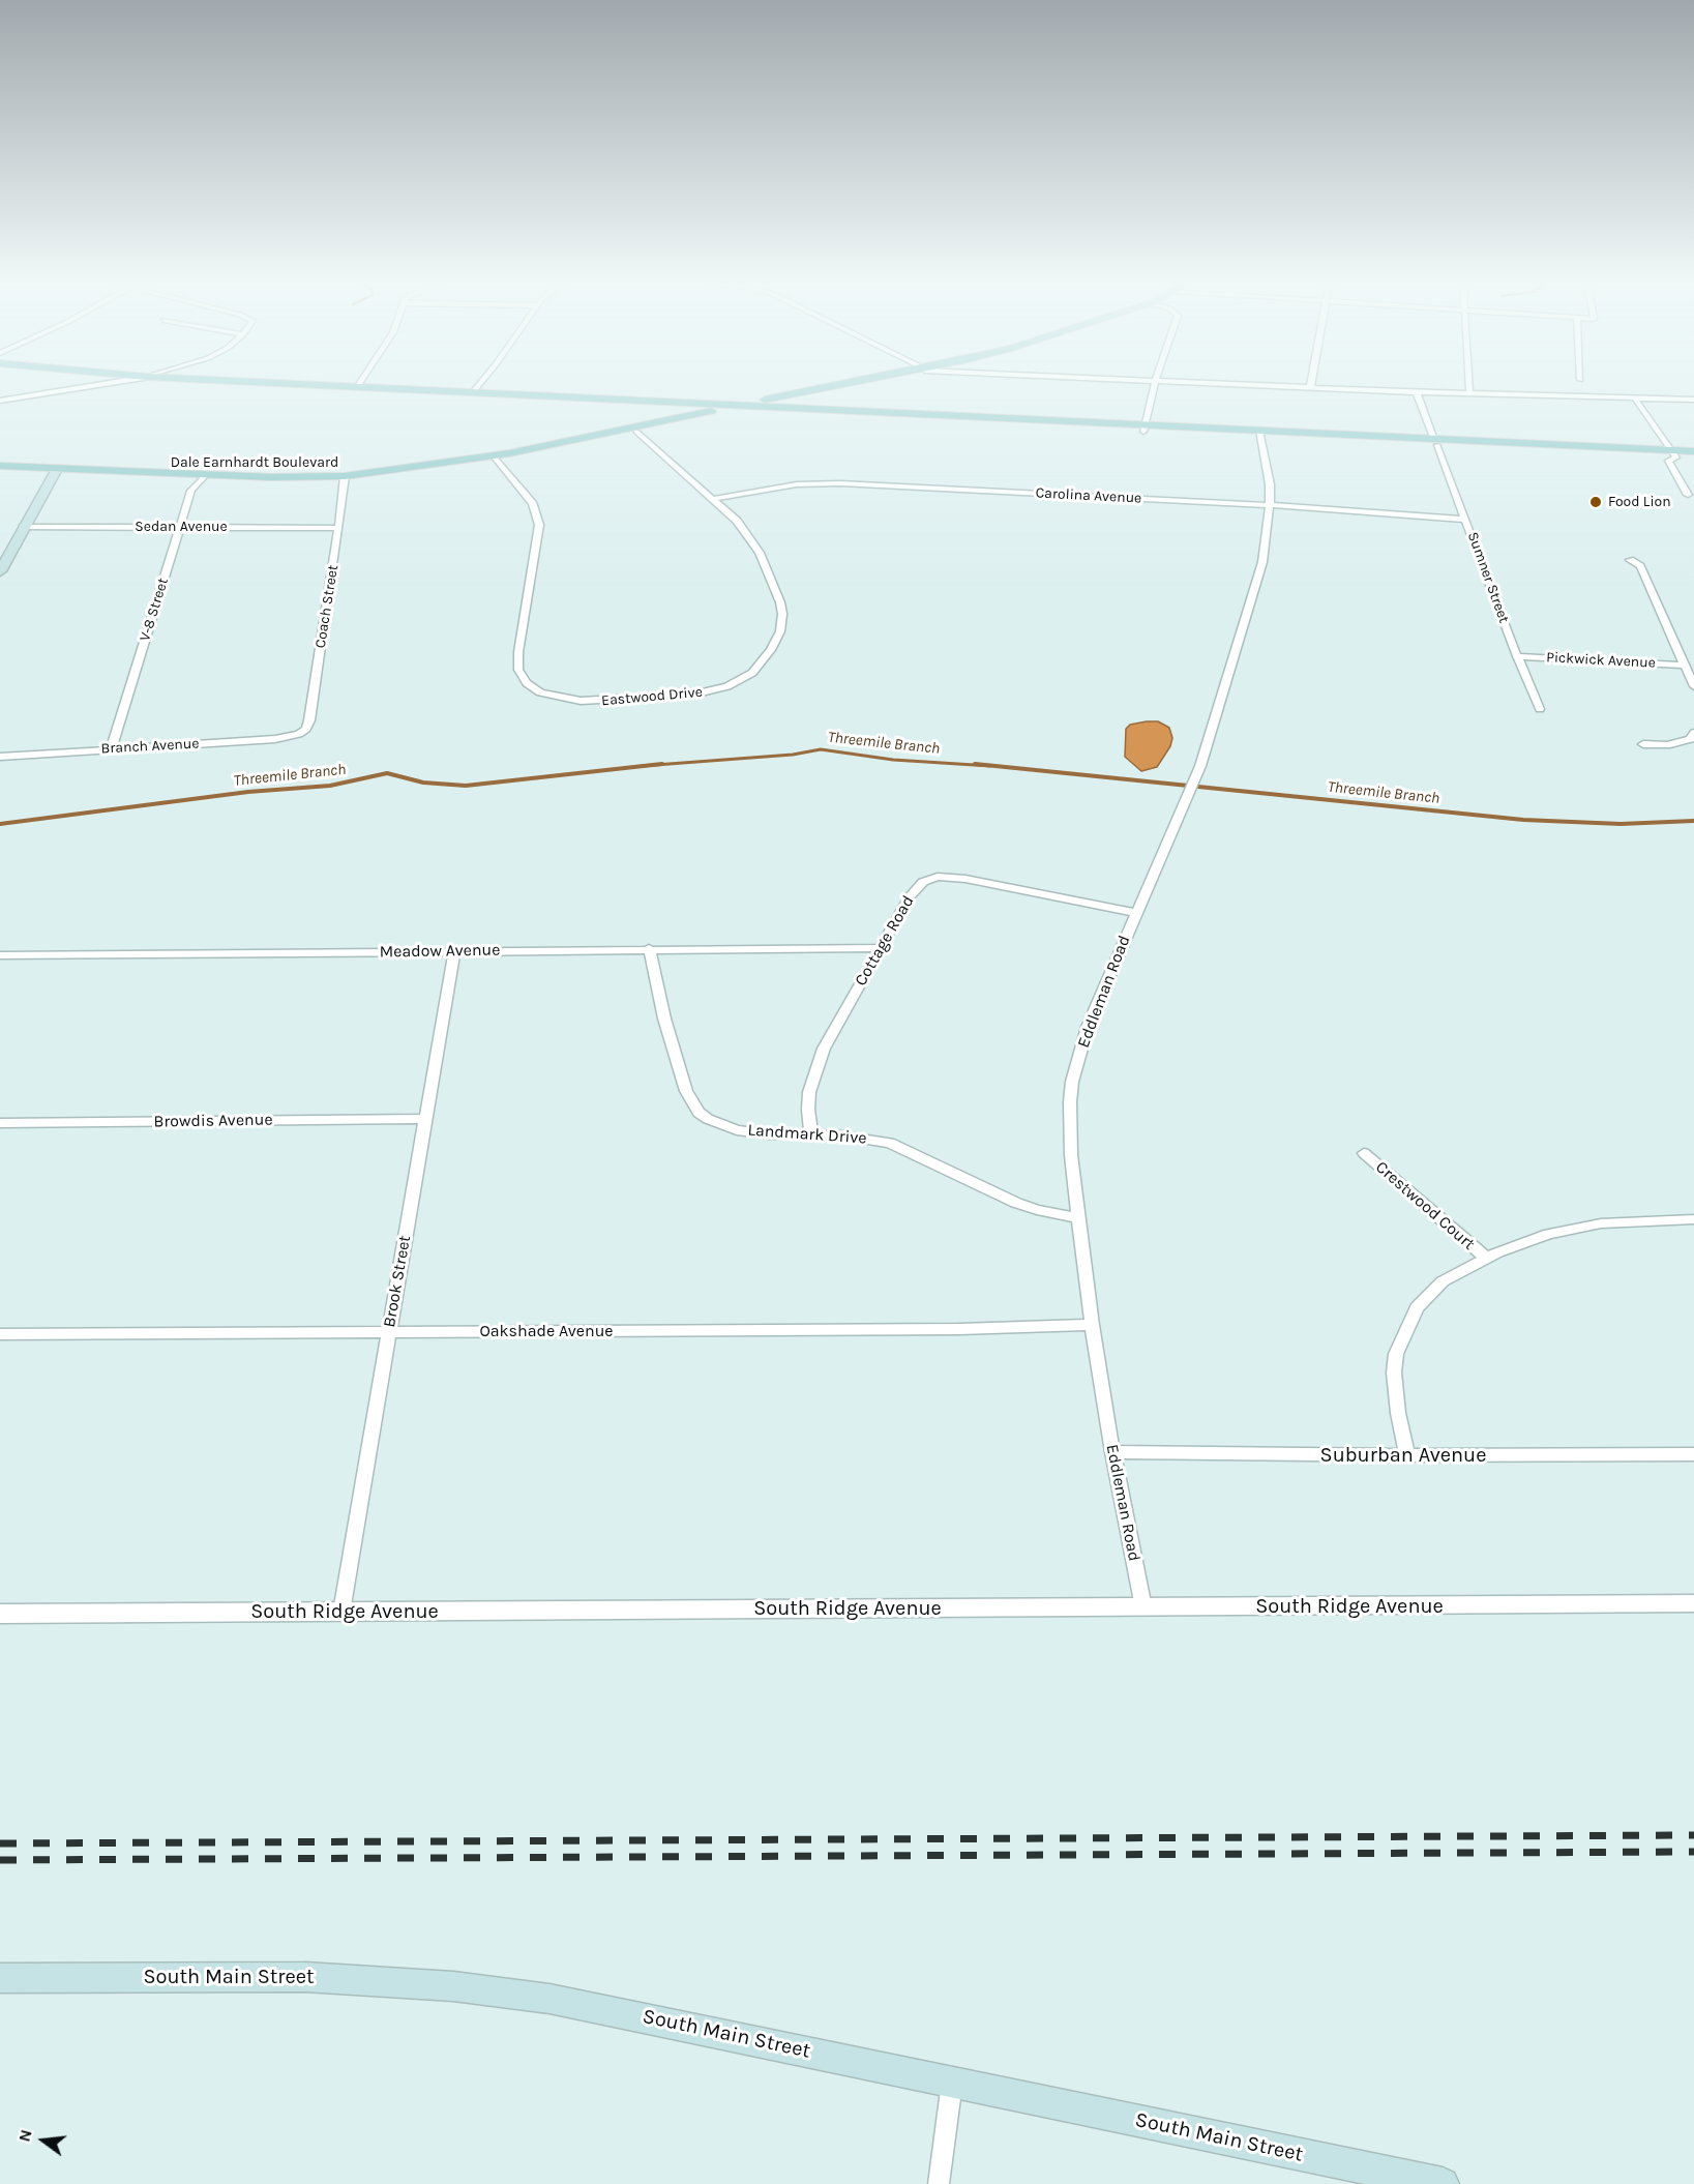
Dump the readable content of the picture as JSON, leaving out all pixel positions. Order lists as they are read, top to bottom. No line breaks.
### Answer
{"streets":{"main road":["Dale Earnhardt Boulevard","South Main Street"],"street":["Carolina Avenue","Sedan Avenue","Sumner Street","Coach Street","V-8 Street","Pickwick Avenue","Eastwood Drive","Branch Avenue","Cottage Road","Meadow Avenue","Eddleman Road","Browdis Avenue","Landmark Drive","Crestwood Court","Brook Street","Oakshade Avenue","Suburban Avenue","South Ridge Avenue"]},"crossings":[["Dale Earnhardt Boulevard","Coach Street"],["Dale Earnhardt Boulevard","V-8 Street"],["Dale Earnhardt Boulevard","Eastwood Drive"],["Carolina Avenue","Sumner Street"],["Carolina Avenue","Eastwood Drive"],["Carolina Avenue","Eddleman Road"],["Sedan Avenue","Coach Street"],["Sedan Avenue","V-8 Street"],["Sumner Street","Pickwick Avenue"],["Coach Street","Branch Avenue"],["V-8 Street","Branch Avenue"],["Cottage Road","Meadow Avenue"],["Cottage Road","Eddleman Road"],["Cottage Road","Landmark Drive"],["Meadow Avenue","Landmark Drive"],["Meadow Avenue","Brook Street"],["Eddleman Road","Landmark Drive"],["Eddleman Road","Oakshade Avenue"],["Eddleman Road","Suburban Avenue"],["Eddleman Road","South Ridge Avenue"],["Browdis Avenue","Brook Street"],["Brook Street","Oakshade Avenue"],["Brook Street","South Ridge Avenue"]],"water":["Threemile Branch"],"places":["Food Lion"],"north":"left"}
